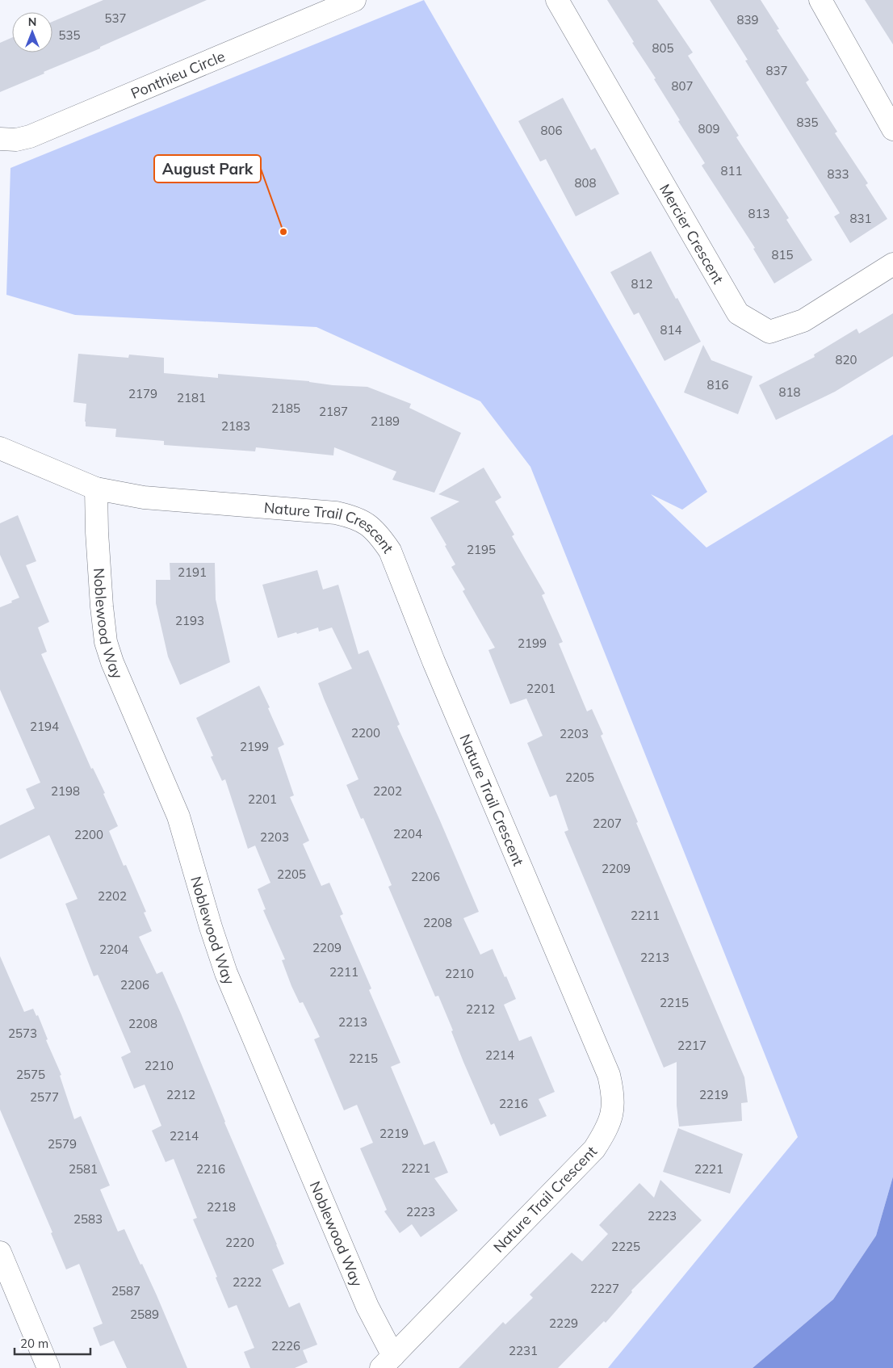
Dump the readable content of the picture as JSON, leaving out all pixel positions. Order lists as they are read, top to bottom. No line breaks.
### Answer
{"streets":{"street":["Ponthieu Circle","Mercier Crescent","Nature Trail Crescent","Noblewood Way"]},"crossings":[["Nature Trail Crescent","Noblewood Way"]],"places":["August Park"],"house_numbers":["537","839","535","805","837","807","835","809","806","811","833","808","813","831","815","812","814","820","816","818","2179","2181","2185","2187","2189","2183","2195","2191","2193","2199","2201","2194","2200","2203","2199","2205","2198","2202","2201","2207","2204","2200","2203","2209","2205","2206","2202","2211","2208","2209","2204","2213","2211","2210","2206","2215","2212","2213","2208","2573","2217","2214","2215","2210","2575","2212","2219","2577","2216","2219","2214","2579","2221","2581","2216","2221","2218","2223","2223","2583","2220","2225","2222","2227","2587","2589","2229","2226","2231"],"scale_bar":"20 m","north":"top"}
